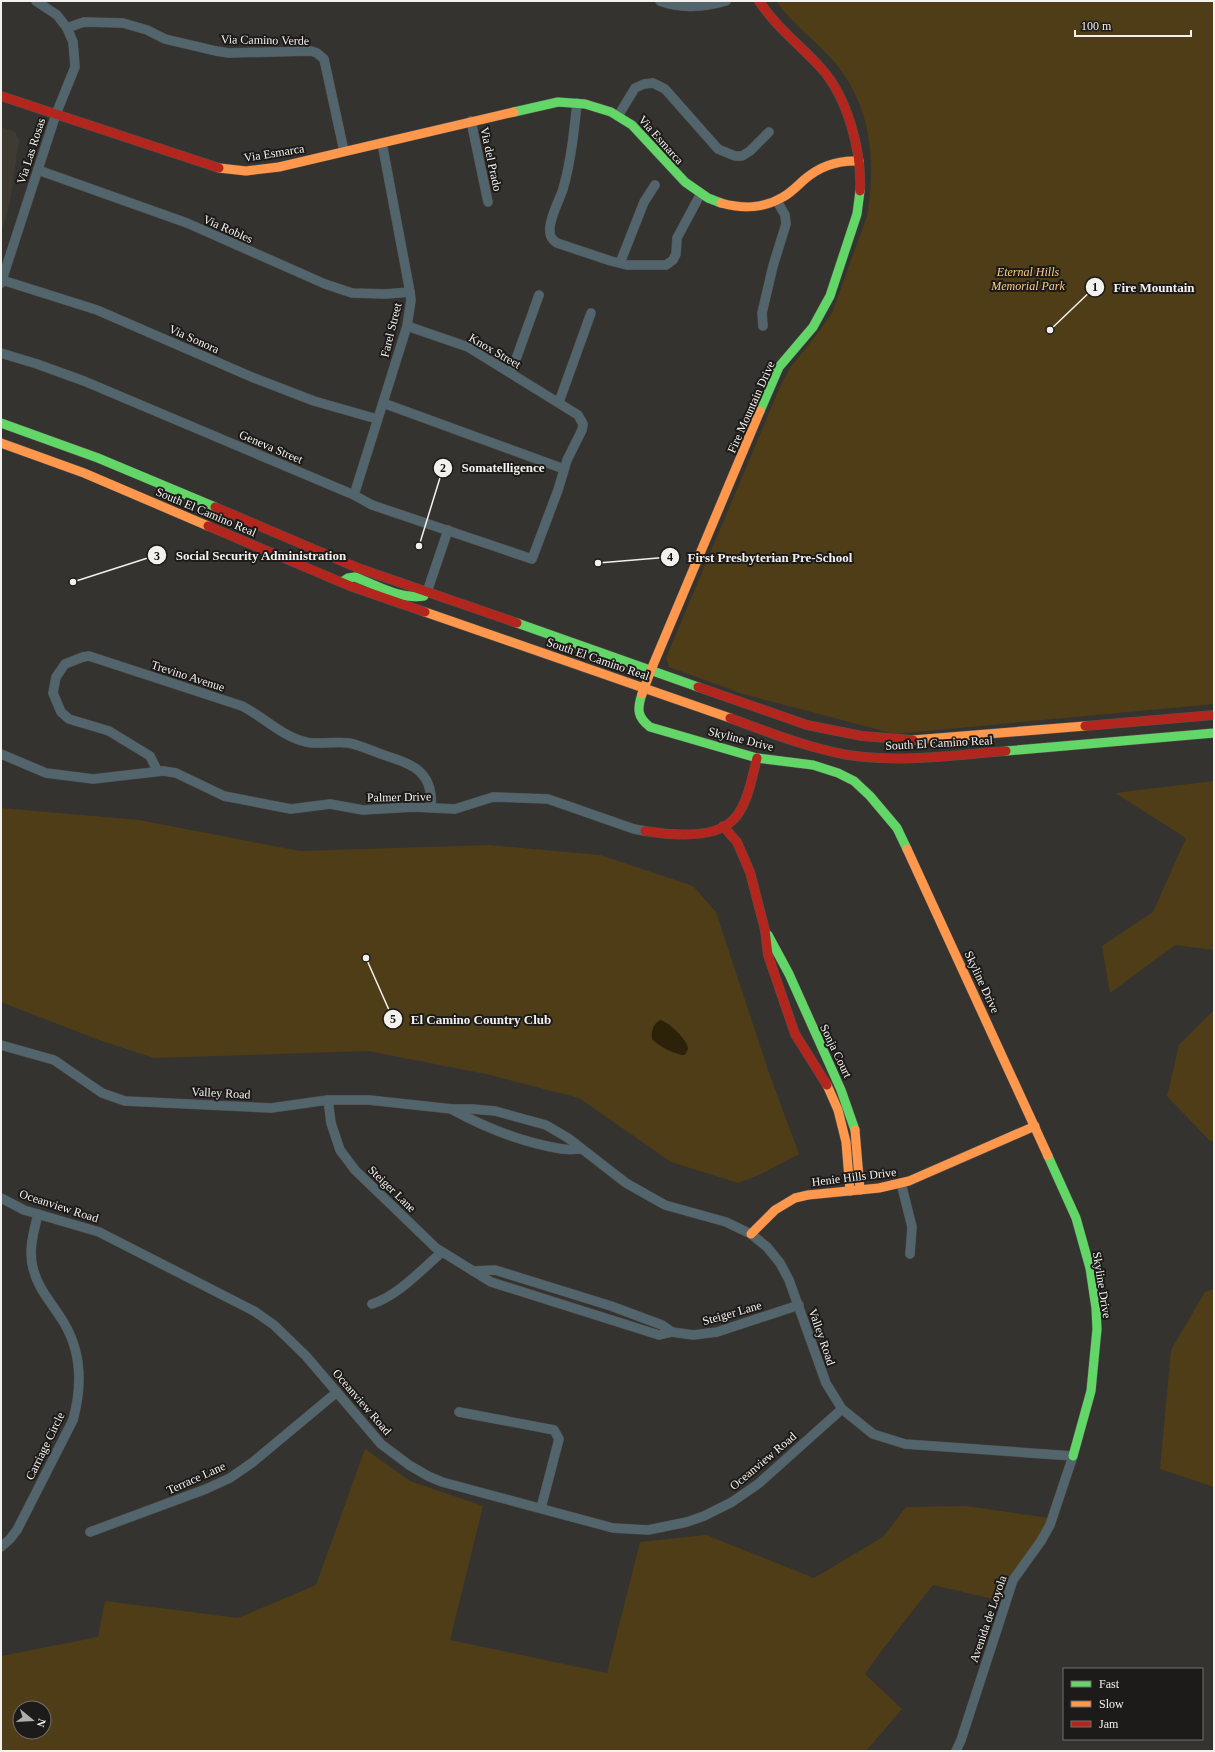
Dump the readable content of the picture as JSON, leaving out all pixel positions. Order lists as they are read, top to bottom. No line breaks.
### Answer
{"streets":{"main road":["Via Esmarca","Fire Mountain Drive","South El Camino Real","Skyline Drive","Palmer Drive","Sonja Court","Henie Hills Drive"],"street":["Via Camino Verde","Via Las Rosas","Via del Prado","Via Robles","Farel Street","Via Sonora","Knox Street","Geneva Street","Trevino Avenue","Valley Road","Steiger Lane","Oceanview Road","Carriage Circle","Terrace Lane","Avenida de Loyola"]},"crossings":[["Via Camino Verde","Via Esmarca"],["Via Camino Verde","Via Las Rosas"],["Via Esmarca","Via Las Rosas"],["Via Esmarca","Via del Prado"],["Via Esmarca","Farel Street"],["Via Esmarca","Fire Mountain Drive"],["Via Las Rosas","Via Robles"],["Via Las Rosas","Via Sonora"],["Via Robles","Farel Street"],["Farel Street","Via Sonora"],["Farel Street","Knox Street"],["Farel Street","Geneva Street"],["Knox Street","Geneva Street"],["Fire Mountain Drive","South El Camino Real"],["Fire Mountain Drive","Skyline Drive"],["South El Camino Real","Skyline Drive"],["Trevino Avenue","Palmer Drive"],["Skyline Drive","Palmer Drive"],["Skyline Drive","Valley Road"],["Skyline Drive","Henie Hills Drive"],["Skyline Drive","Avenida de Loyola"],["Palmer Drive","Sonja Court"],["Sonja Court","Henie Hills Drive"],["Valley Road","Henie Hills Drive"],["Valley Road","Steiger Lane"],["Valley Road","Oceanview Road"],["Valley Road","Avenida de Loyola"],["Oceanview Road","Carriage Circle"],["Oceanview Road","Terrace Lane"]],"parks":["Eternal Hills Memorial Park"],"places":["Fire Mountain","Somatelligence","First Presbyterian Pre-School","Social Security Administration","El Camino Country Club"],"legend":["Fast","Slow","Jam"],"scale_bar":"100 m","north":"right"}
